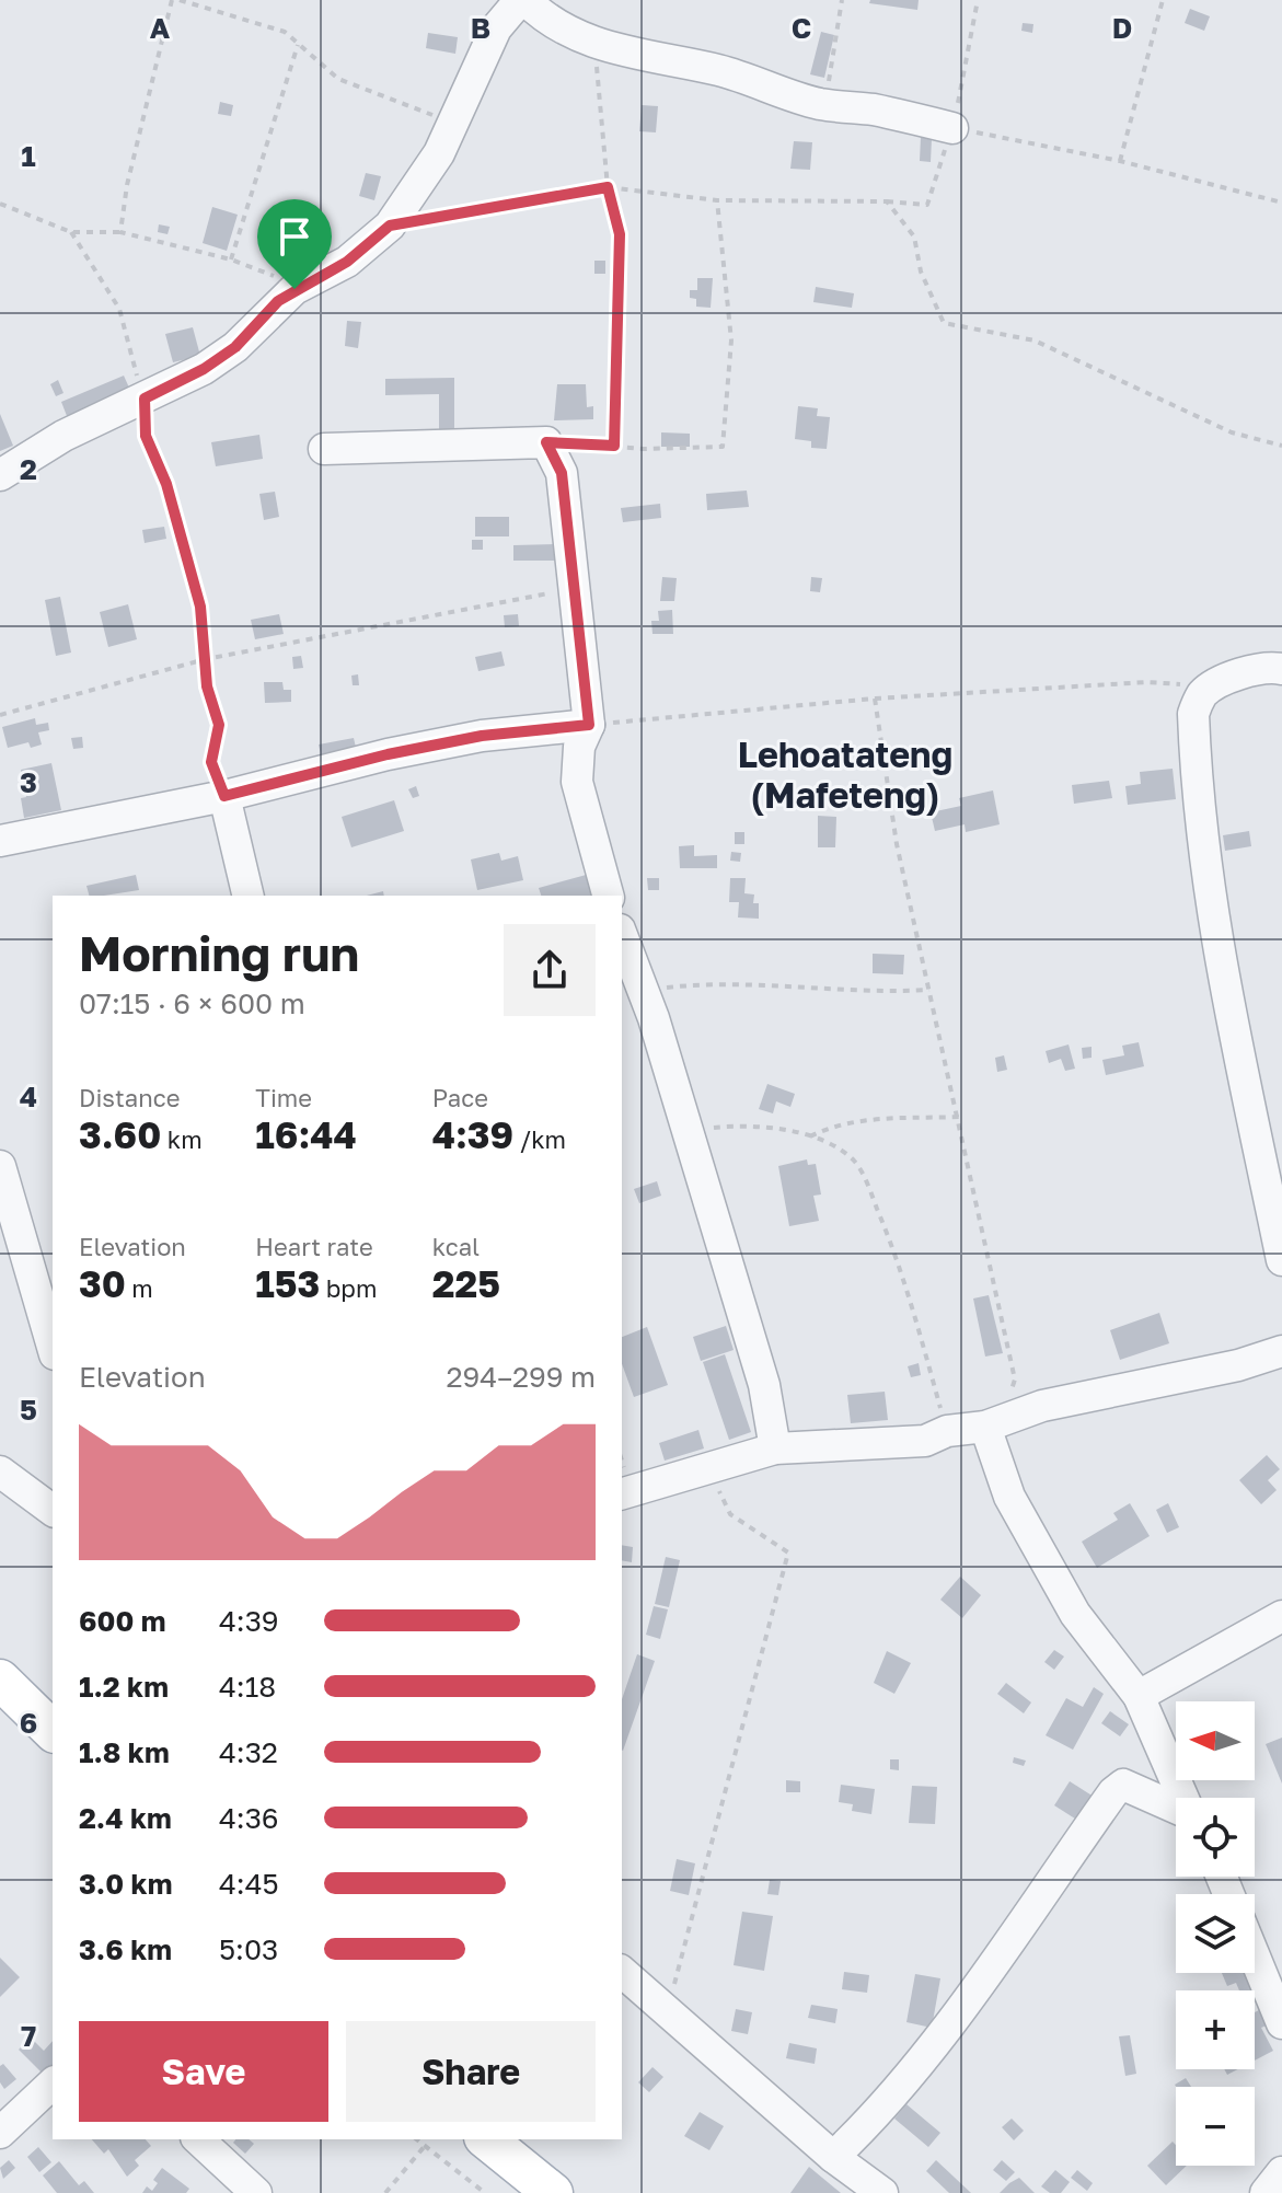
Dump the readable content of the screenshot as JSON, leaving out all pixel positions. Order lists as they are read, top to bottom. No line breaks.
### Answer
{"districts":["Lehoatateng (Mafeteng)"],"north":"left","page":{"heading":["Morning run","07:15 · 6 × 600 m"],"stats":[["Distance","3.60 km"],["Time","16:44"],["Pace","4:39 /km"],["Elevation","30 m"],["Heart rate","153 bpm"],["kcal","225"]],"chart":["Elevation","294–299 m"],"list":[{"name":"600 m","note":"4:39"},{"name":"1.2 km","note":"4:18"},{"name":"1.8 km","note":"4:32"},{"name":"2.4 km","note":"4:36"},{"name":"3.0 km","note":"4:45"},{"name":"3.6 km","note":"5:03"}],"map_buttons":["+","−"],"buttons":["Save","Share"]},"grid":{"columns":["A","B","C","D"],"rows":["1","2","3","4","5","6","7"]}}
